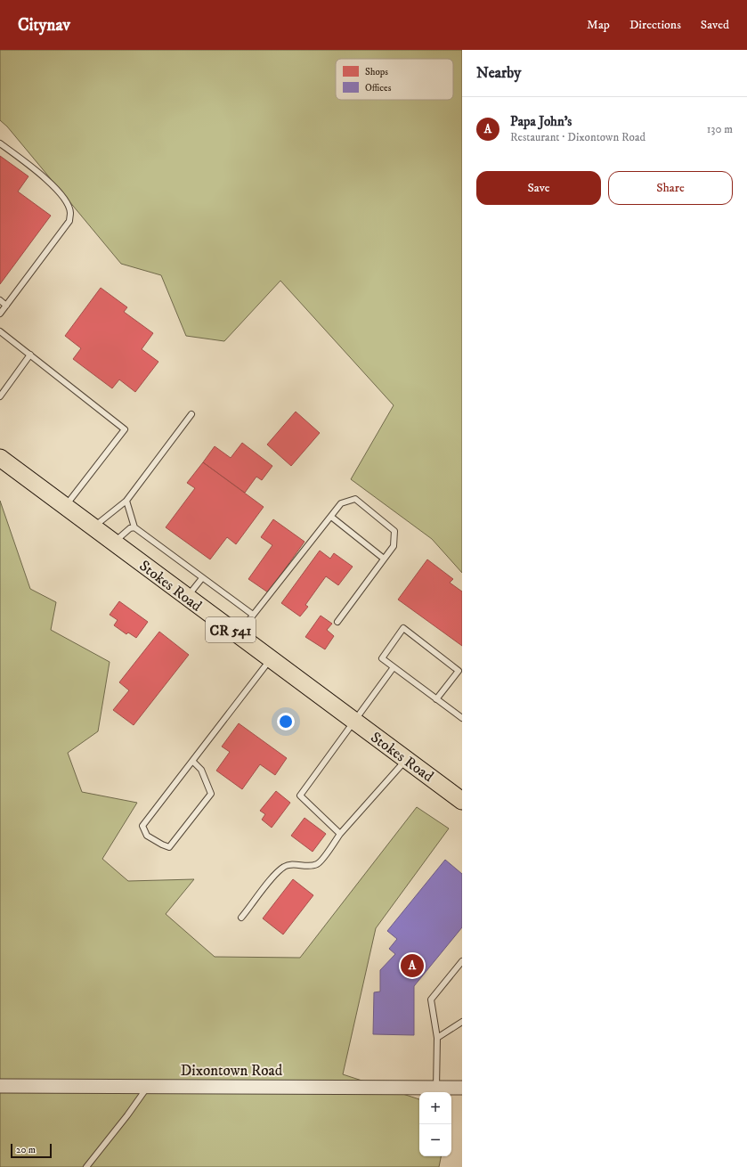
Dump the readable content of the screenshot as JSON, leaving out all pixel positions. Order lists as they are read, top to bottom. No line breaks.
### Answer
{"streets":{"main road":["Stokes Road","CR 541"],"street":["Dixontown Road"]},"legend":["Shops","Offices"],"scale_bar":"20 m","page":{"header":"Citynav","nav":["Map","Directions","Saved"],"heading":"Nearby","list":[{"mark":"A","name":"Papa John's","note":"Restaurant · Dixontown Road","value":"130 m"}],"buttons":["Save","Share"],"pins":"A","map_buttons":["+","−"],"scale":"20 m"}}
